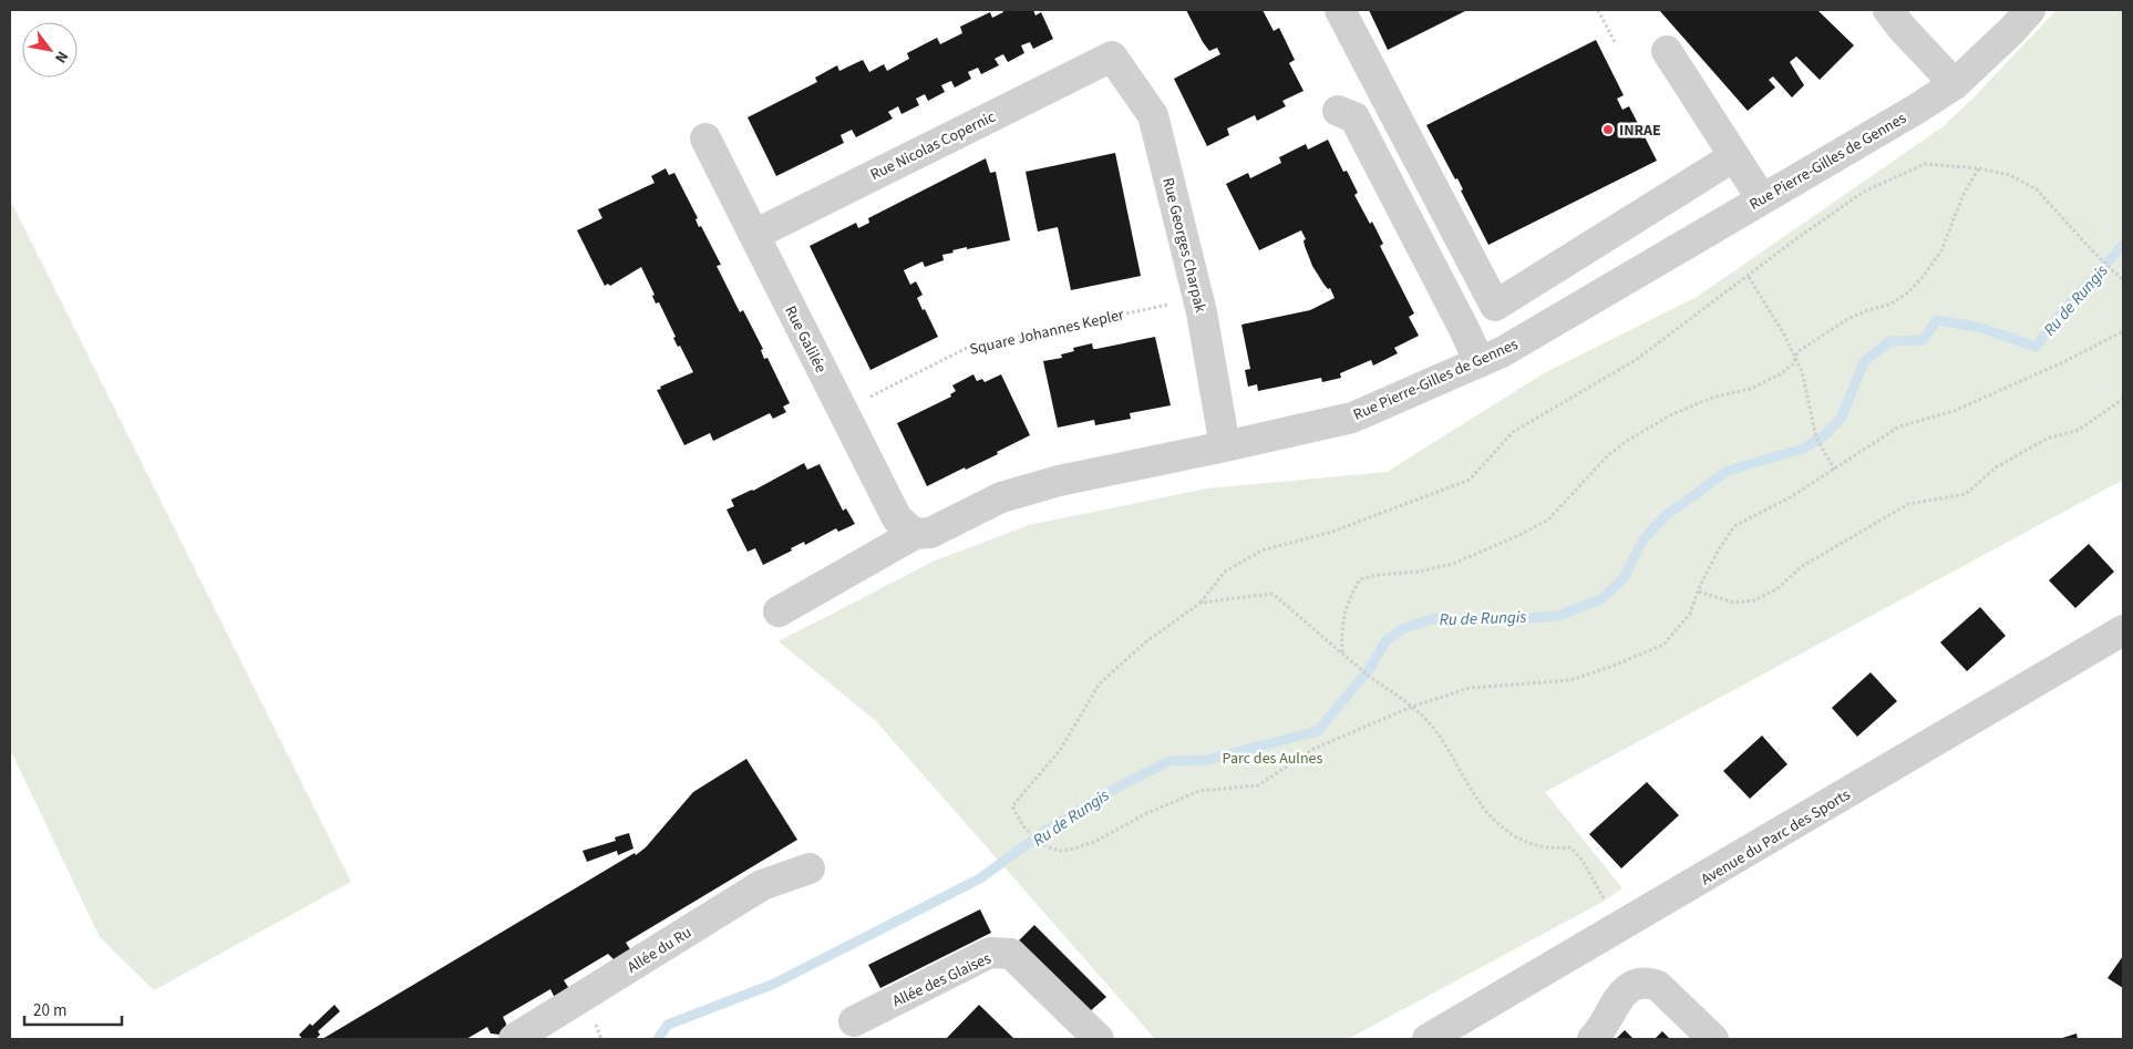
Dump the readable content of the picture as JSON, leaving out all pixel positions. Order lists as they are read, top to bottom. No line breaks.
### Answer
{"streets":{"street":["Rue Nicolas Copernic","Rue Pierre-Gilles de Gennes","Rue Georges Charpak","Rue Galilée","Avenue du Parc des Sports","Allée du Ru","Allée des Glaises"],"path":["Square Johannes Kepler"]},"crossings":[["Rue Nicolas Copernic","Rue Georges Charpak"],["Rue Nicolas Copernic","Rue Galilée"],["Rue Pierre-Gilles de Gennes","Rue Georges Charpak"],["Rue Pierre-Gilles de Gennes","Rue Galilée"],["Rue Georges Charpak","Square Johannes Kepler"],["Square Johannes Kepler","Rue Galilée"]],"water":["Ru de Rungis"],"parks":["Parc des Aulnes"],"places":["INRAE"],"scale_bar":"20 m","north":"bottom right"}
